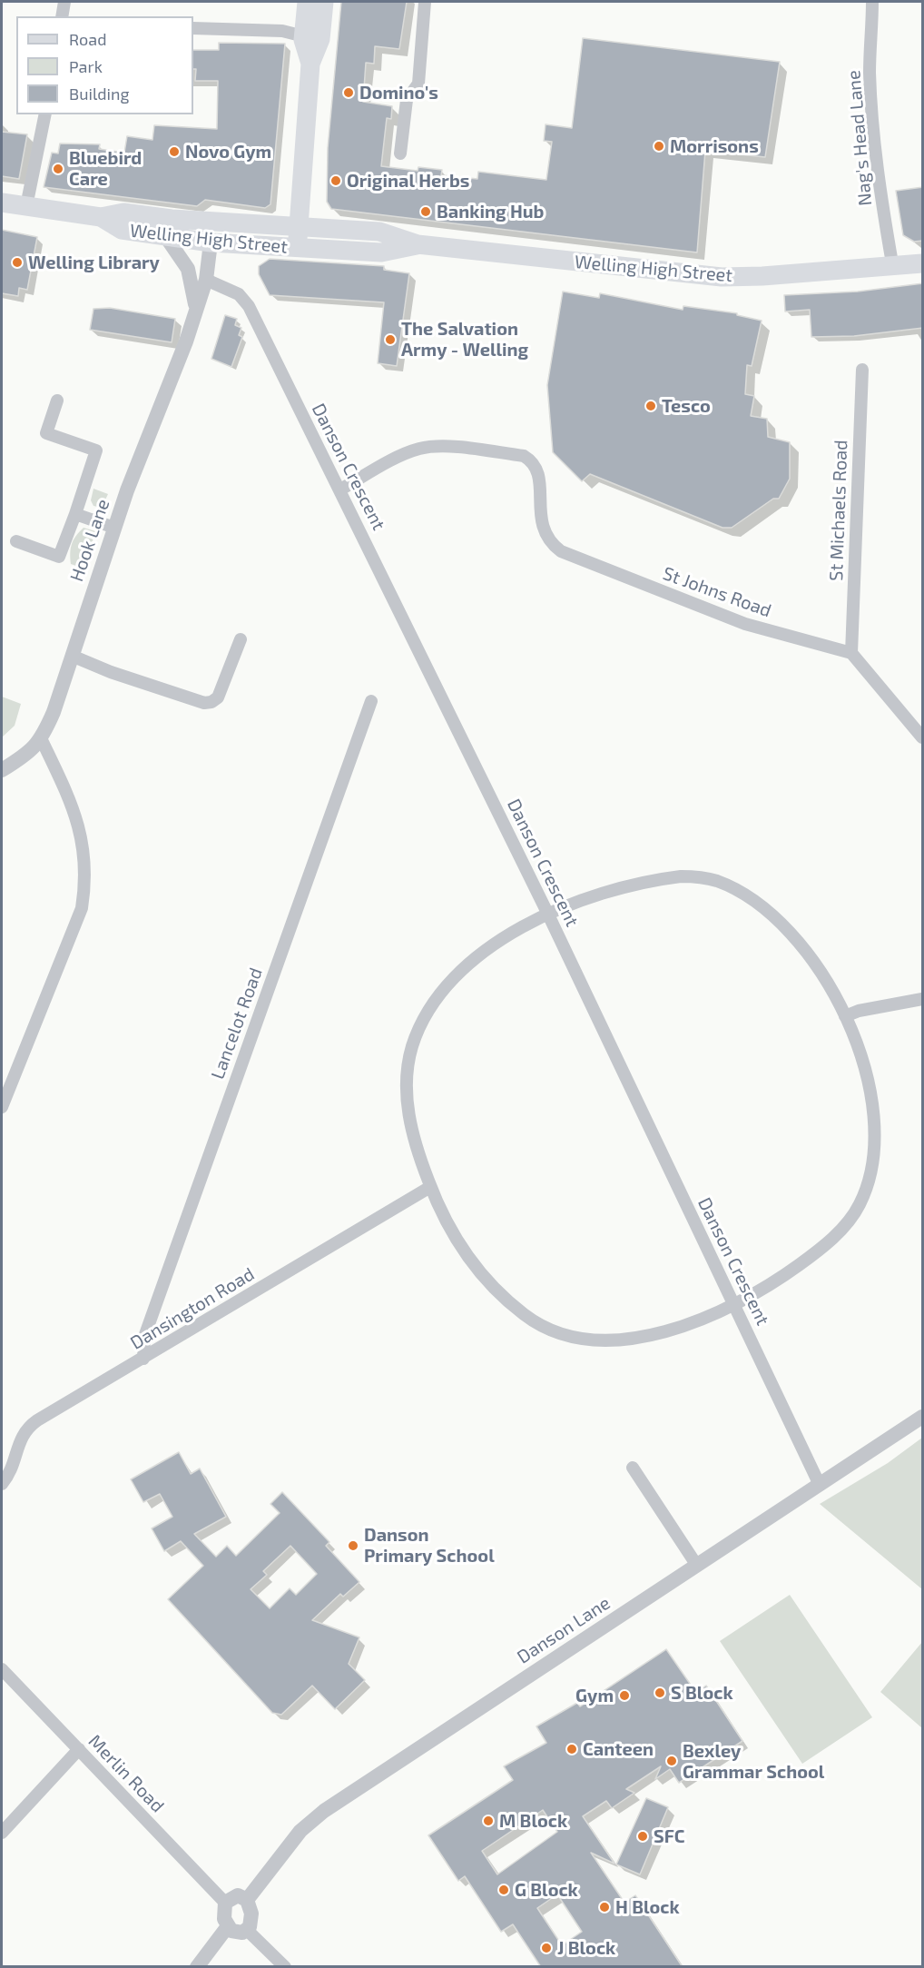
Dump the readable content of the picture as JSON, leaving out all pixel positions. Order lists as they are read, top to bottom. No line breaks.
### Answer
{"streets":{"main road":["Welling High Street"],"street":["Nag's Head Lane","Danson Crescent","St Michaels Road","Hook Lane","St Johns Road","Lancelot Road","Dansington Road","Danson Lane","Merlin Road"]},"crossings":[["Nag's Head Lane","Welling High Street"],["Welling High Street","Hook Lane"],["Danson Crescent","Hook Lane"],["Danson Crescent","St Johns Road"],["Danson Crescent","Danson Lane"],["St Michaels Road","St Johns Road"],["Lancelot Road","Dansington Road"],["Danson Lane","Merlin Road"]],"places":["Domino's","Morrisons","Novo Gym","Bluebird Care","Original Herbs","Banking Hub","Welling Library","The Salvation Army - Welling","Tesco","Danson Primary School","S Block","Gym","Canteen","Bexley Grammar School","M Block","SFC","G Block","H Block","J Block"],"legend":["Road","Park","Building"]}
